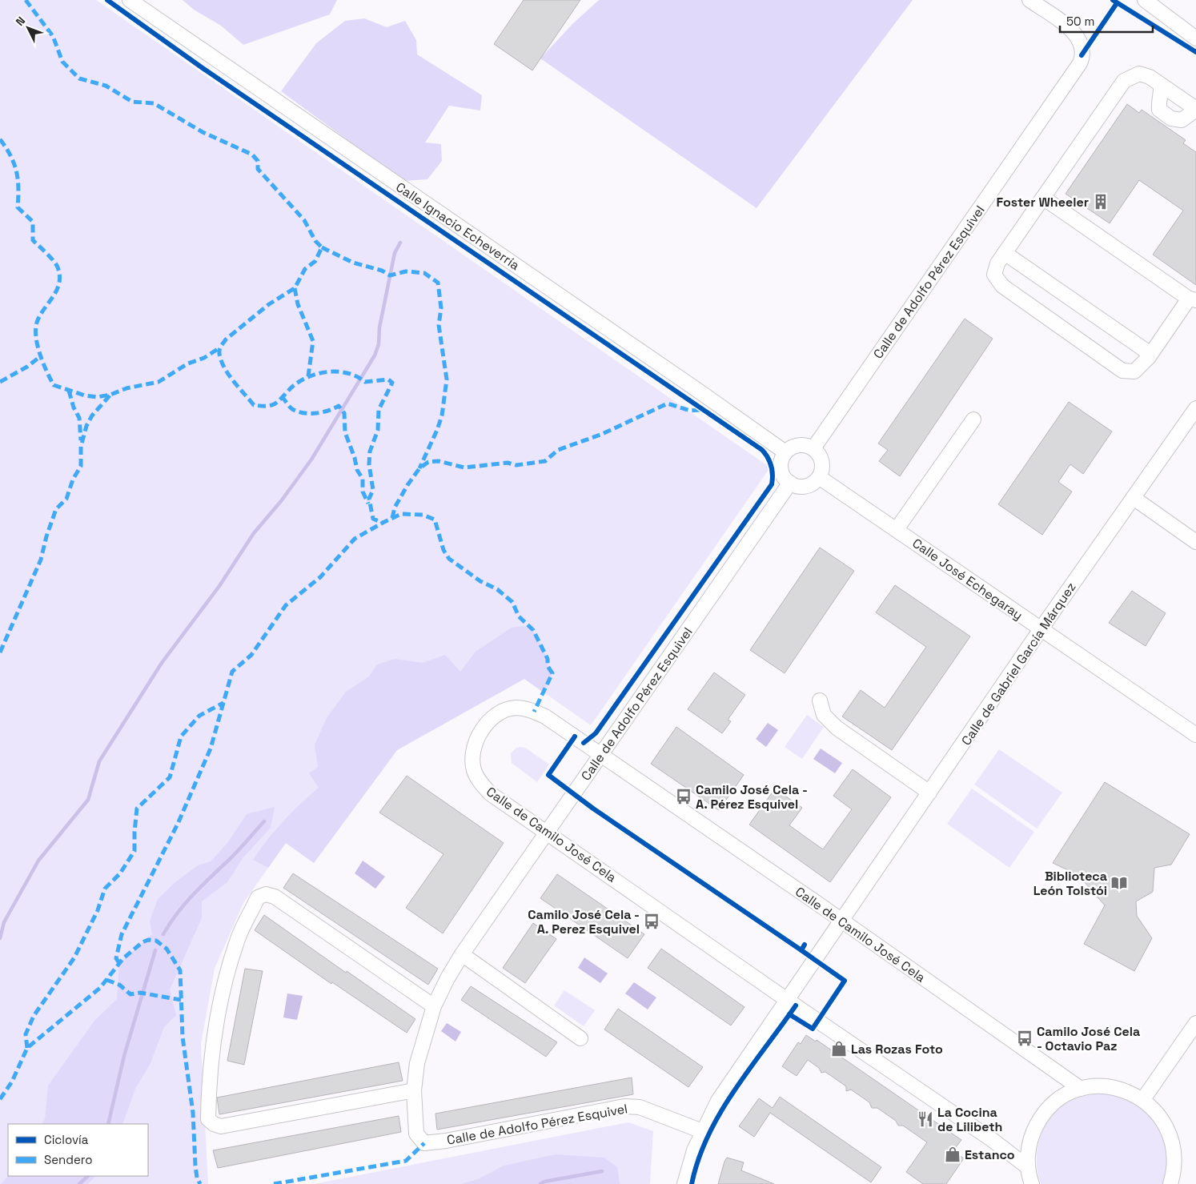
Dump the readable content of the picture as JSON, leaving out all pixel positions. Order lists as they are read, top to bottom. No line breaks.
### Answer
{"streets":{"street":["Calle Ignacio Echeverría","Calle de Adolfo Pérez Esquivel","Calle José Echegaray","Calle de Gabriel García Márquez","Calle de Camilo José Cela"]},"crossings":[["Calle Ignacio Echeverría","Calle de Adolfo Pérez Esquivel"],["Calle Ignacio Echeverría","Calle José Echegaray"],["Calle de Adolfo Pérez Esquivel","Calle José Echegaray"],["Calle de Adolfo Pérez Esquivel","Calle de Gabriel García Márquez"],["Calle de Adolfo Pérez Esquivel","Calle de Camilo José Cela"],["Calle José Echegaray","Calle de Gabriel García Márquez"],["Calle de Gabriel García Márquez","Calle de Camilo José Cela"]],"places":{"building":["Foster Wheeler"],"bus stop":["Camilo José Cela - A. Pérez Esquivel","Camilo José Cela - A. Perez Esquivel","Camilo José Cela - Octavio Paz"],"library":["Biblioteca León Tolstói"],"shop":["Las Rozas Foto","Estanco"],"restaurant":["La Cocina de Lilibeth"]},"legend":["Ciclovía","Sendero"],"scale_bar":"50 m","north":"top left"}
